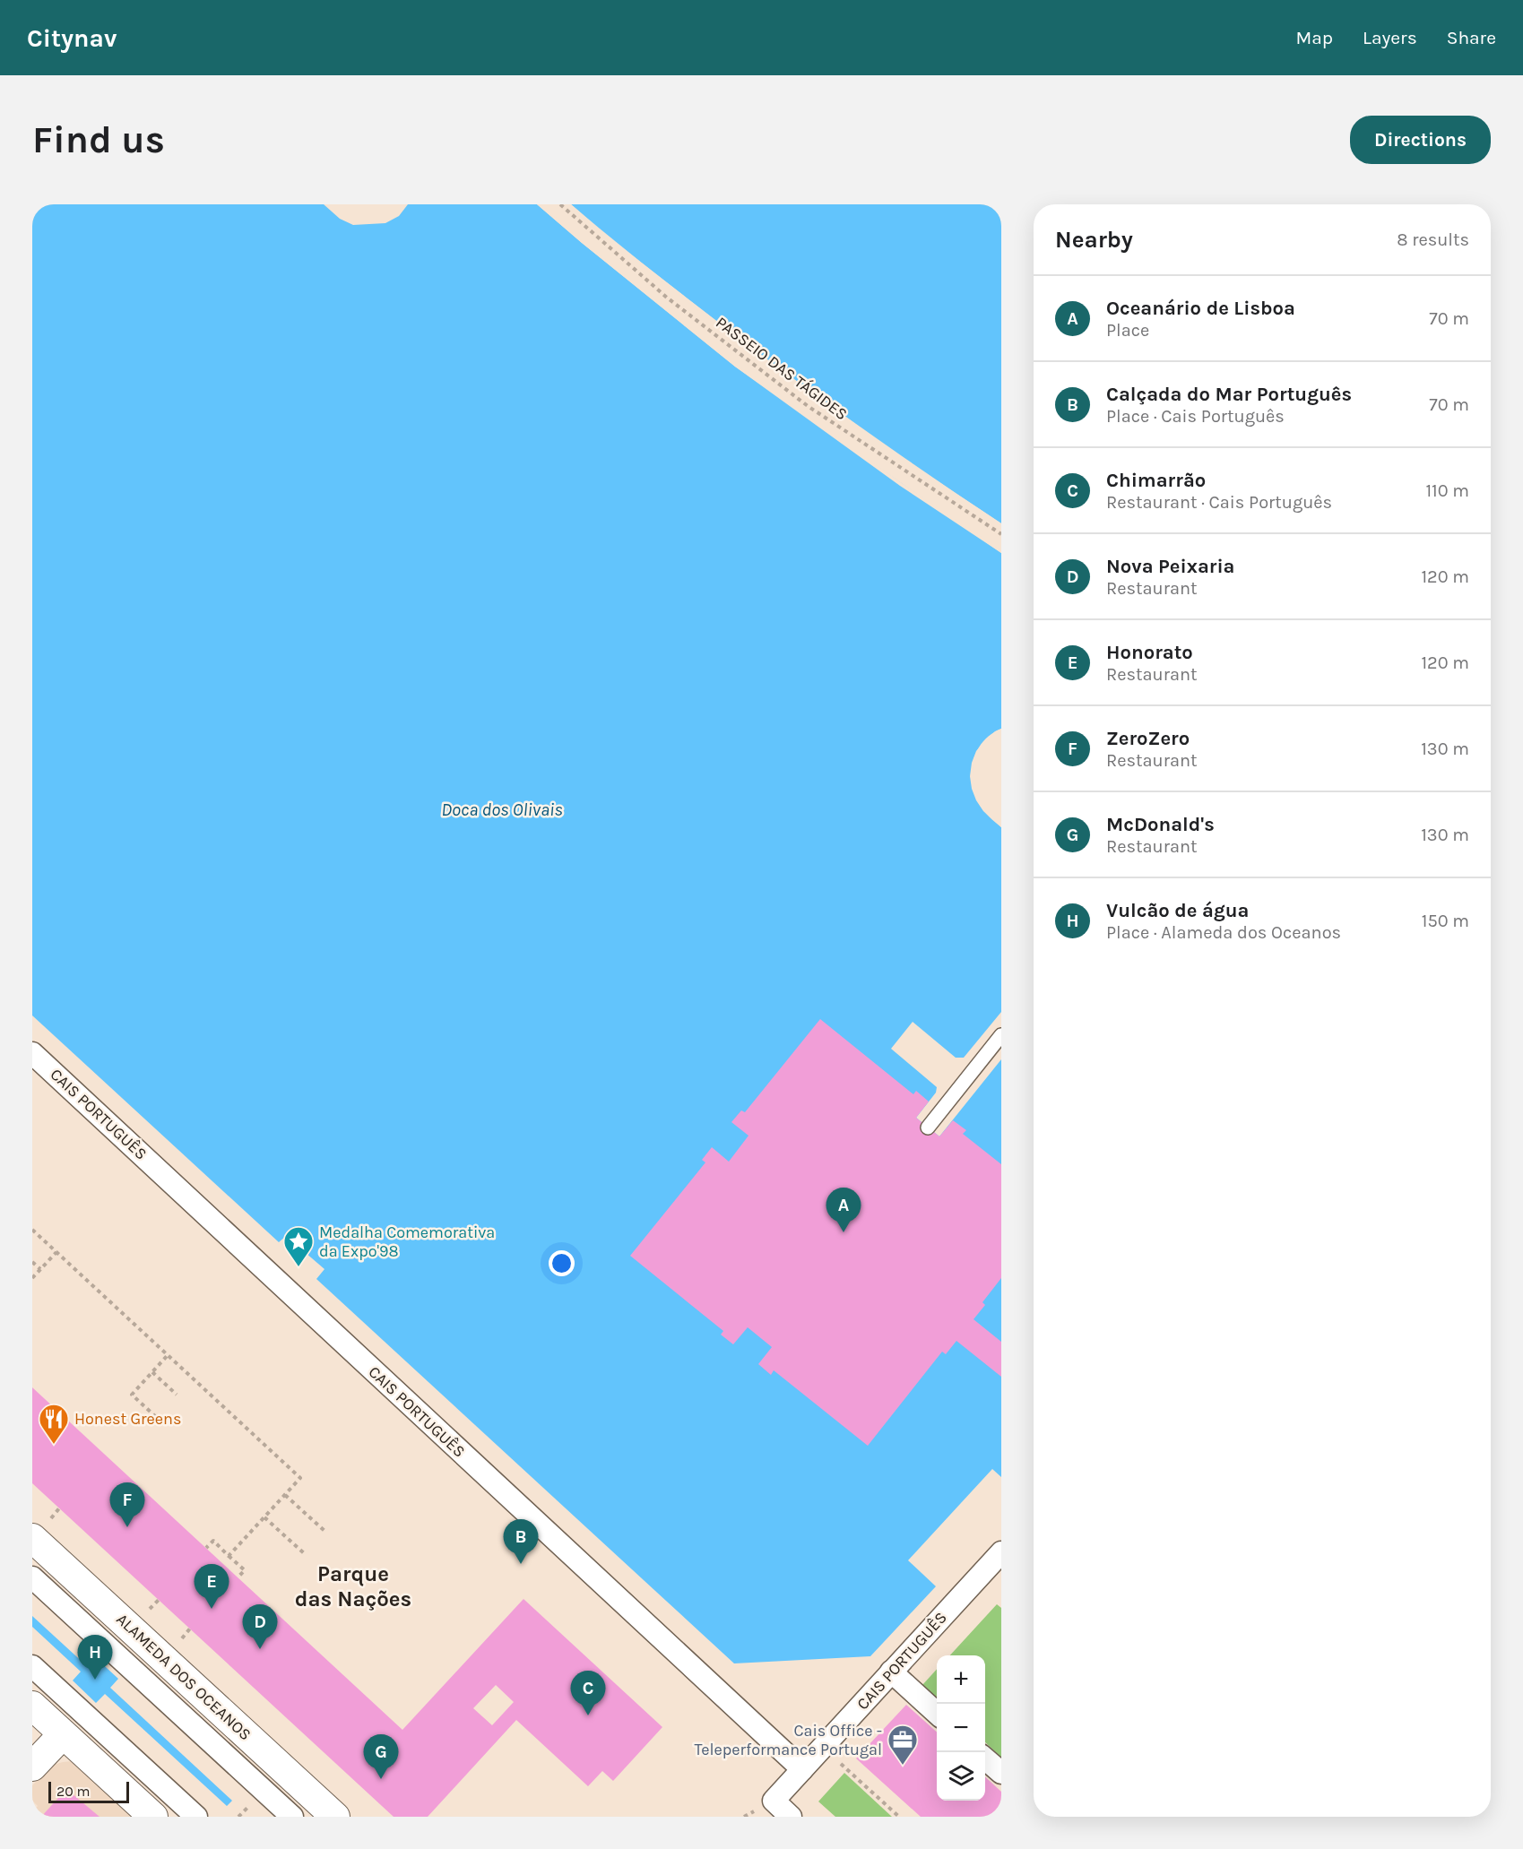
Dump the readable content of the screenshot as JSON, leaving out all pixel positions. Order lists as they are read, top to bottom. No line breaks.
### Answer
{"streets":{"street":["CAIS PORTUGUÊS","ALAMEDA DOS OCEANOS"],"path":["PASSEIO DAS TÁGIDES"]},"districts":["Parque das Nações"],"water":["Doca dos Olivais"],"places":{"place":["Medalha Comemorativa da Expo'98"],"restaurant":["Honest Greens"],"office":["Cais Office - Teleperformance Portugal"]},"scale_bar":"20 m","page":{"header":"Citynav","nav":["Map","Layers","Share"],"buttons":"Directions","title":"Find us","heading":["Nearby","8 results"],"list":[{"mark":"A","name":"Oceanário de Lisboa","note":"Place","value":"70 m"},{"mark":"B","name":"Calçada do Mar Português","note":"Place · Cais Português","value":"70 m"},{"mark":"C","name":"Chimarrão","note":"Restaurant · Cais Português","value":"110 m"},{"mark":"D","name":"Nova Peixaria","note":"Restaurant","value":"120 m"},{"mark":"E","name":"Honorato","note":"Restaurant","value":"120 m"},{"mark":"F","name":"ZeroZero","note":"Restaurant","value":"130 m"},{"mark":"G","name":"McDonald's","note":"Restaurant","value":"130 m"},{"mark":"H","name":"Vulcão de água","note":"Place · Alameda dos Oceanos","value":"150 m"}],"pins":["A","F","B","E","D","H","C","G"],"map_buttons":["+","−"],"scale":"20 m"}}
